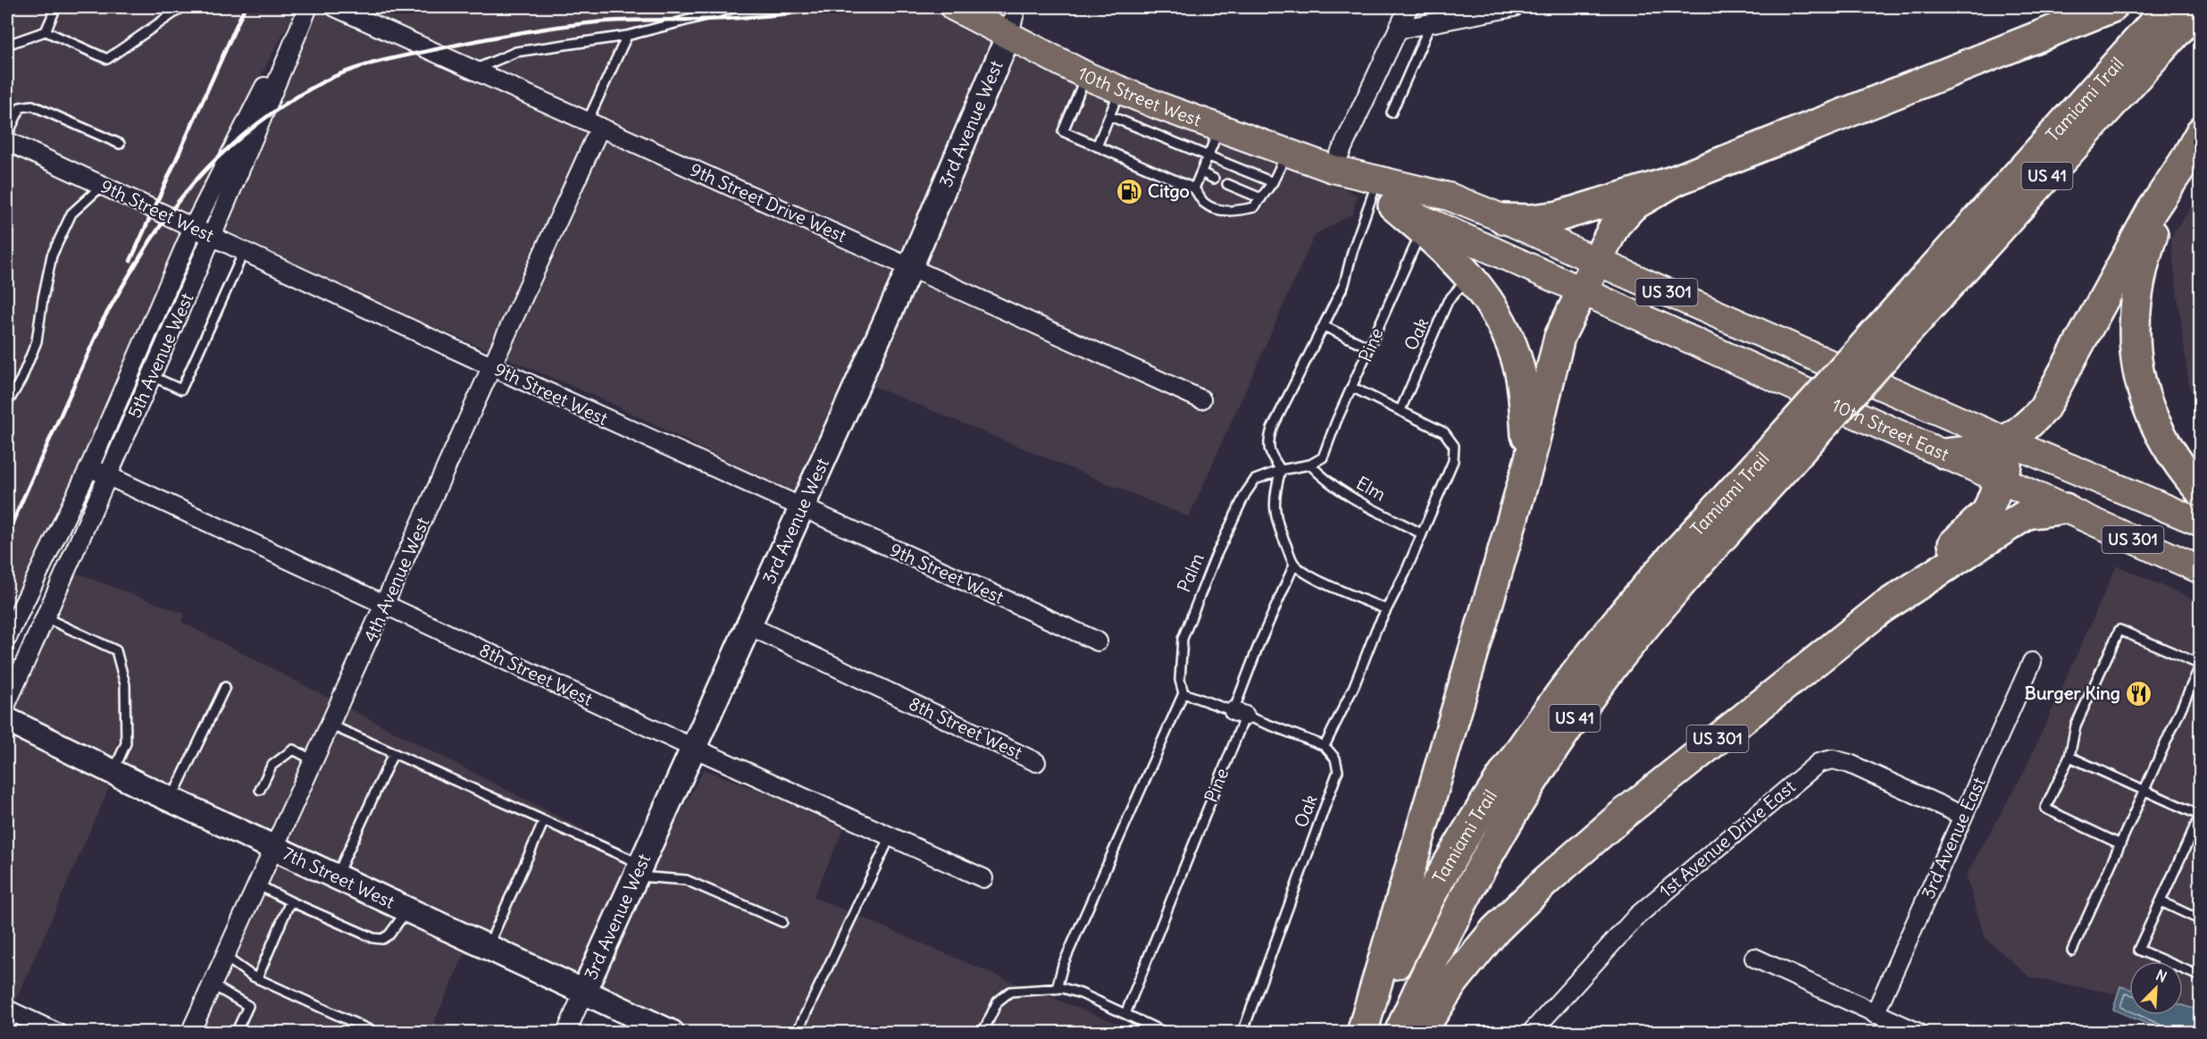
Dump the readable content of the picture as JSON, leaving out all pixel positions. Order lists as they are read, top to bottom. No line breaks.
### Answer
{"streets":{"highway":["Tamiami Trail","US 41","US 301"],"main road":["10th Street West","10th Street East"],"street":["3rd Avenue West","9th Street Drive West","9th Street West","5th Avenue West","4th Avenue West","8th Street West","3rd Avenue East","1st Avenue Drive East","7th Street West"],"lane":["Oak","Pine","Elm","Palm"]},"crossings":[["10th Street West","3rd Avenue West"],["10th Street West","10th Street East"],["3rd Avenue West","9th Street Drive West"],["3rd Avenue West","9th Street West"],["3rd Avenue West","8th Street West"],["3rd Avenue West","7th Street West"],["9th Street Drive West","4th Avenue West"],["9th Street West","5th Avenue West"],["9th Street West","4th Avenue West"],["US 301","10th Street East"],["Pine","Elm"],["Pine","Palm"],["5th Avenue West","8th Street West"],["Elm","Palm"],["4th Avenue West","8th Street West"],["4th Avenue West","7th Street West"],["3rd Avenue East","1st Avenue Drive East"]],"places":{"fuel station":["Citgo"],"restaurant":["Burger King"]},"north":"top right"}
